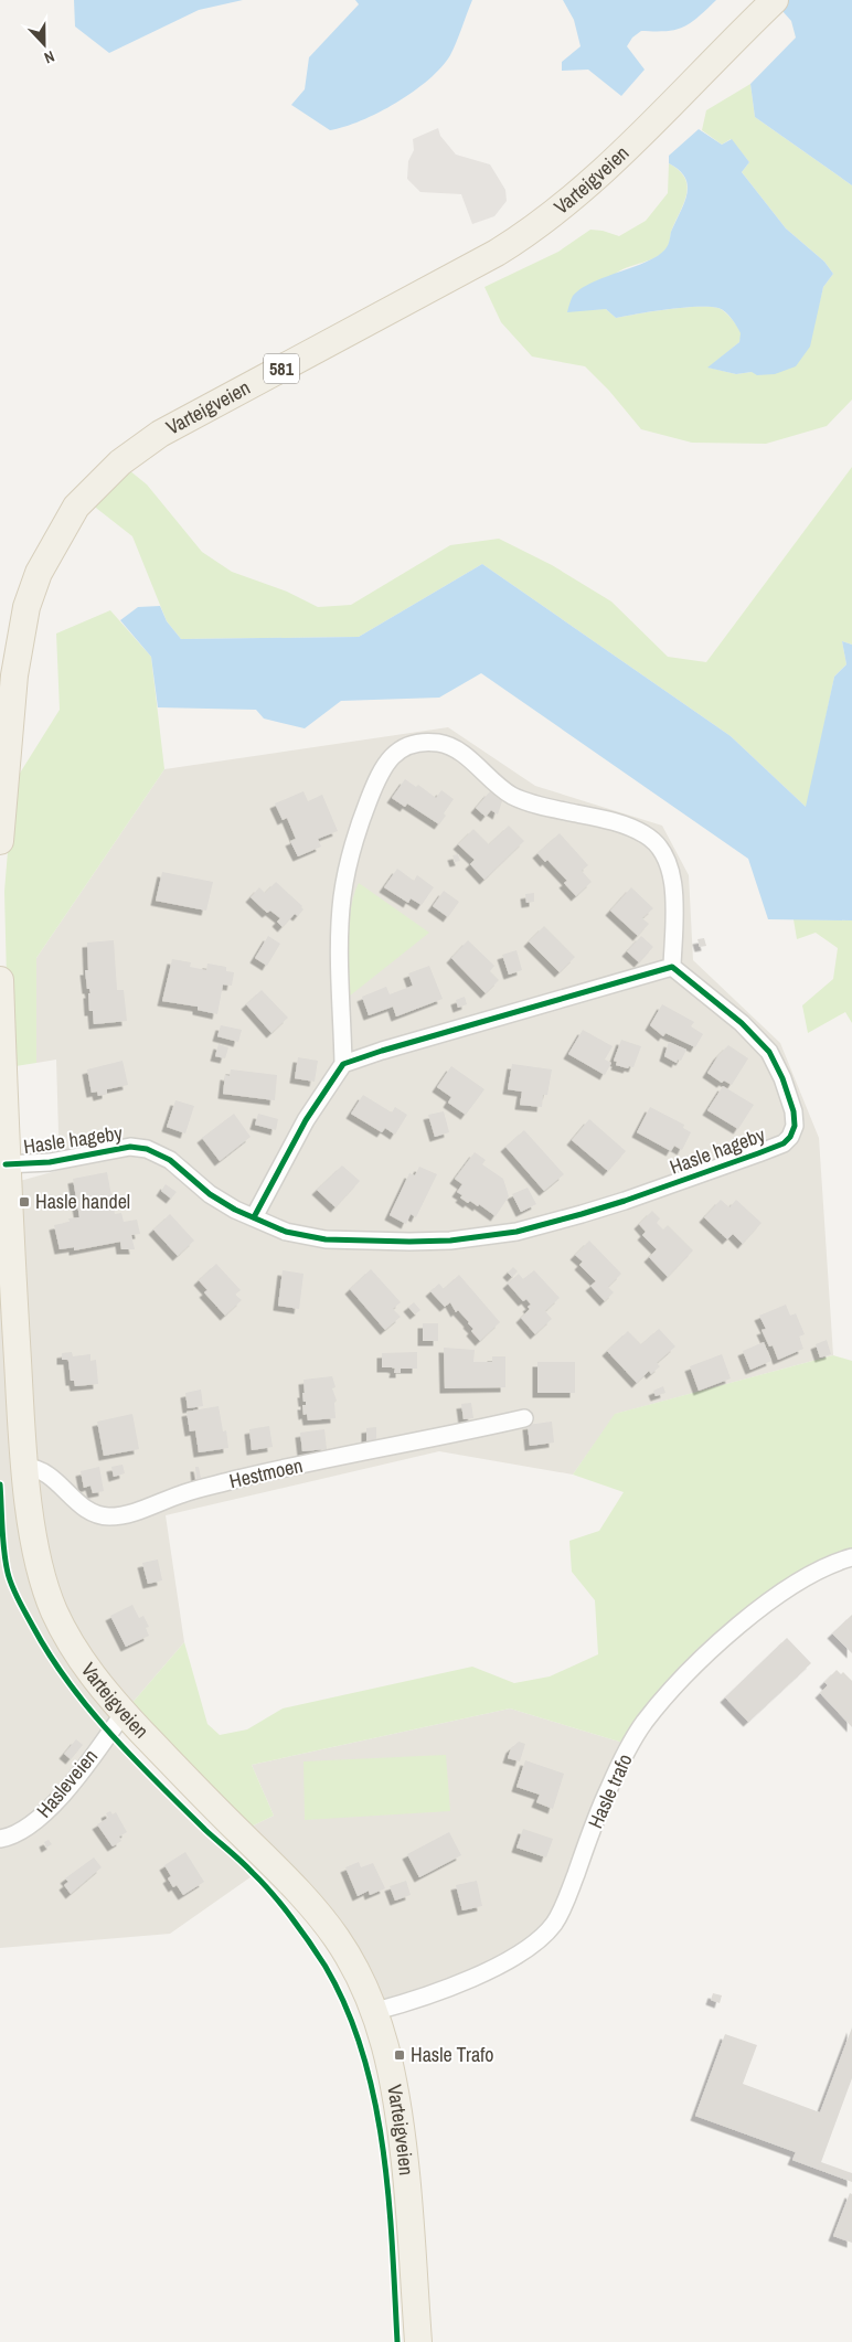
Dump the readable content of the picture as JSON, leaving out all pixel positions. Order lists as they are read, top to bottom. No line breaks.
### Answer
{"streets":{"main road":["Varteigveien","581"],"street":["Hasle hageby","Hestmoen","Hasleveien","Hasle trafo"]},"crossings":[["Varteigveien","Hasle hageby"],["Varteigveien","Hestmoen"],["Varteigveien","Hasleveien"],["Varteigveien","Hasle trafo"]],"places":{"transit":["Hasle handel","Hasle Trafo"]},"north":"bottom"}
